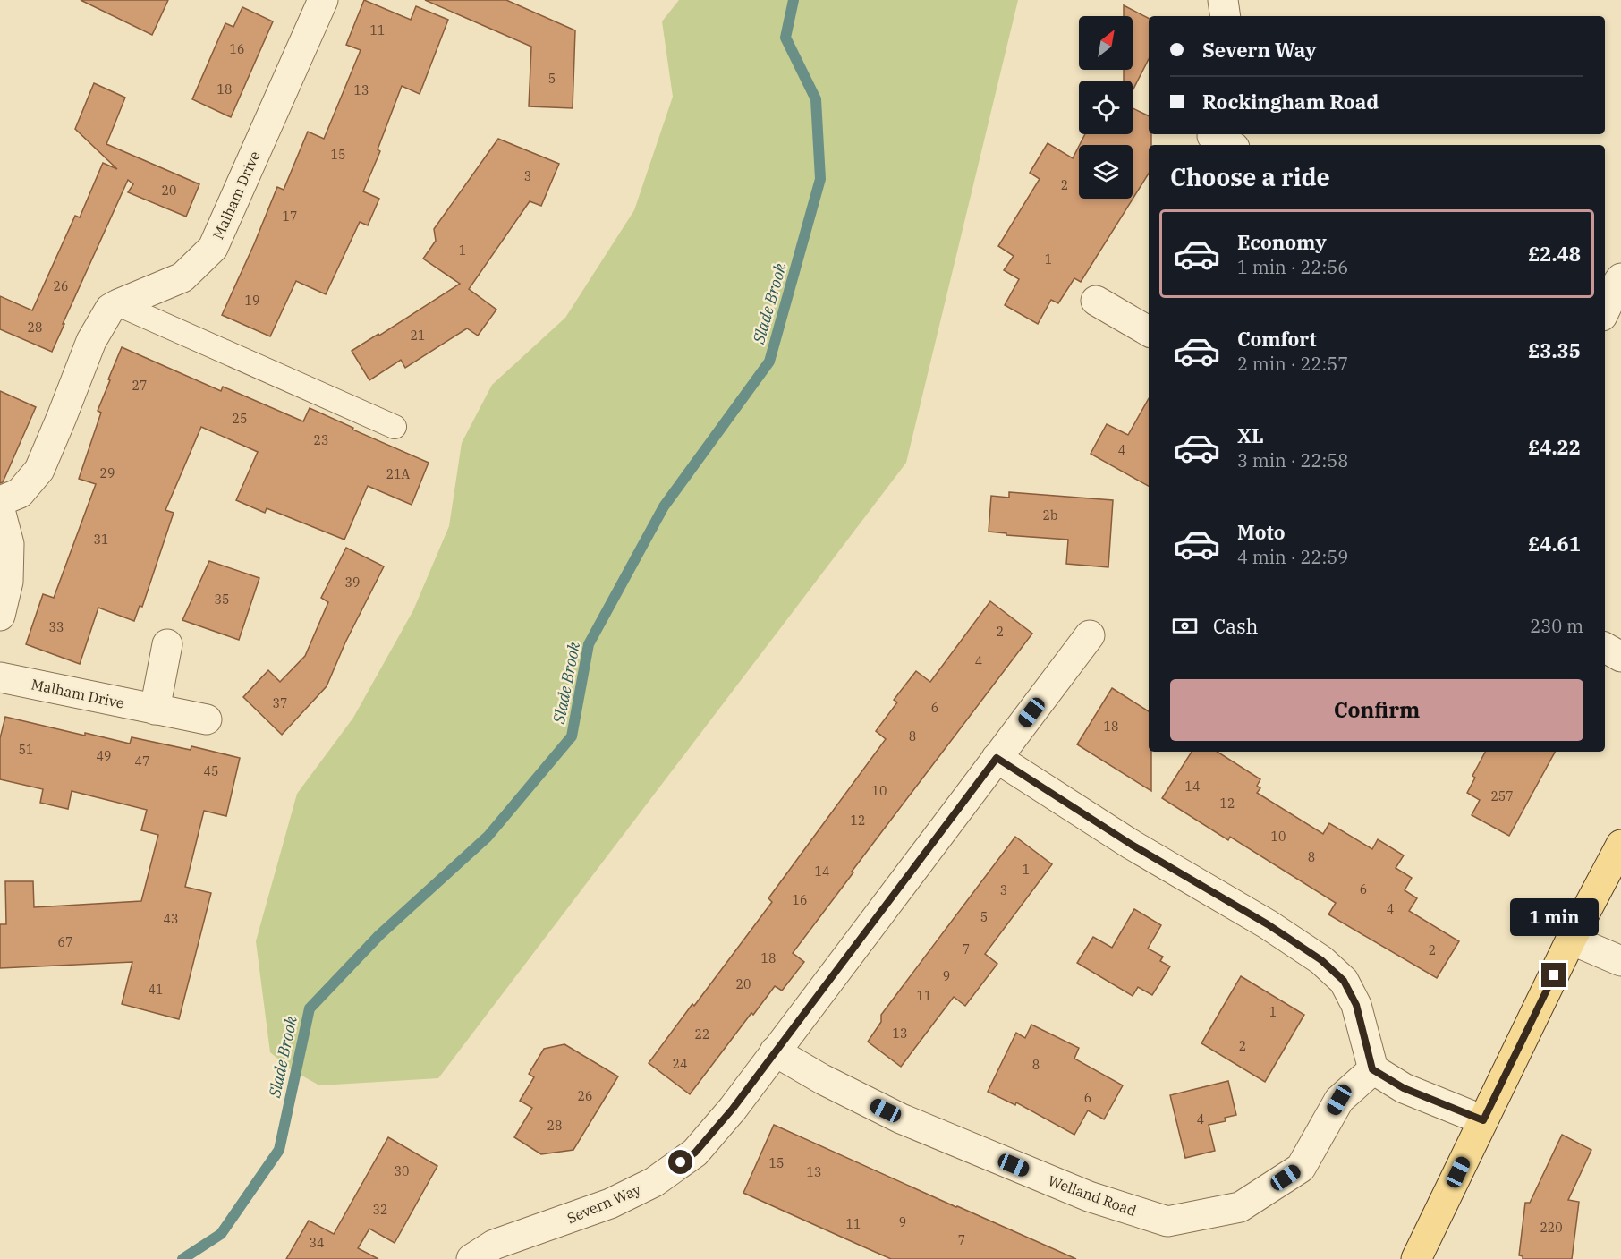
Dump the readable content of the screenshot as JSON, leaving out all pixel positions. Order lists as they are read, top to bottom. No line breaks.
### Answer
{"streets":{"street":["Malham Drive","Welland Road","Severn Way"]},"crossings":[["Welland Road","Severn Way"]],"water":["Slade Brook"],"house_numbers":["11","16","5","18","13","15","3","2","20","17","1","1","26","19","28","21","27","25","23","4","29","21A","2b","31","39","35","33","2","4","37","6","18","8","51","49","47","45","14","10","257","12","12","10","8","1","14","6","3","16","4","5","43","67","7","2","18","9","20","41","11","1","13","22","2","24","8","26","6","4","28","15","30","13","32","9","11","220","7","34"],"north":"top right","page":{"banner":["Severn Way","Rockingham Road"],"heading":"Choose a ride","list":[{"name":"Economy","note":"1 min · 22:56","value":"£2.48"},{"name":"Comfort","note":"2 min · 22:57","value":"£3.35"},{"name":"XL","note":"3 min · 22:58","value":"£4.22"},{"name":"Moto","note":"4 min · 22:59","value":"£4.61"}],"pay":["Cash","230 m"],"buttons":"Confirm","bubble":"1 min"}}
